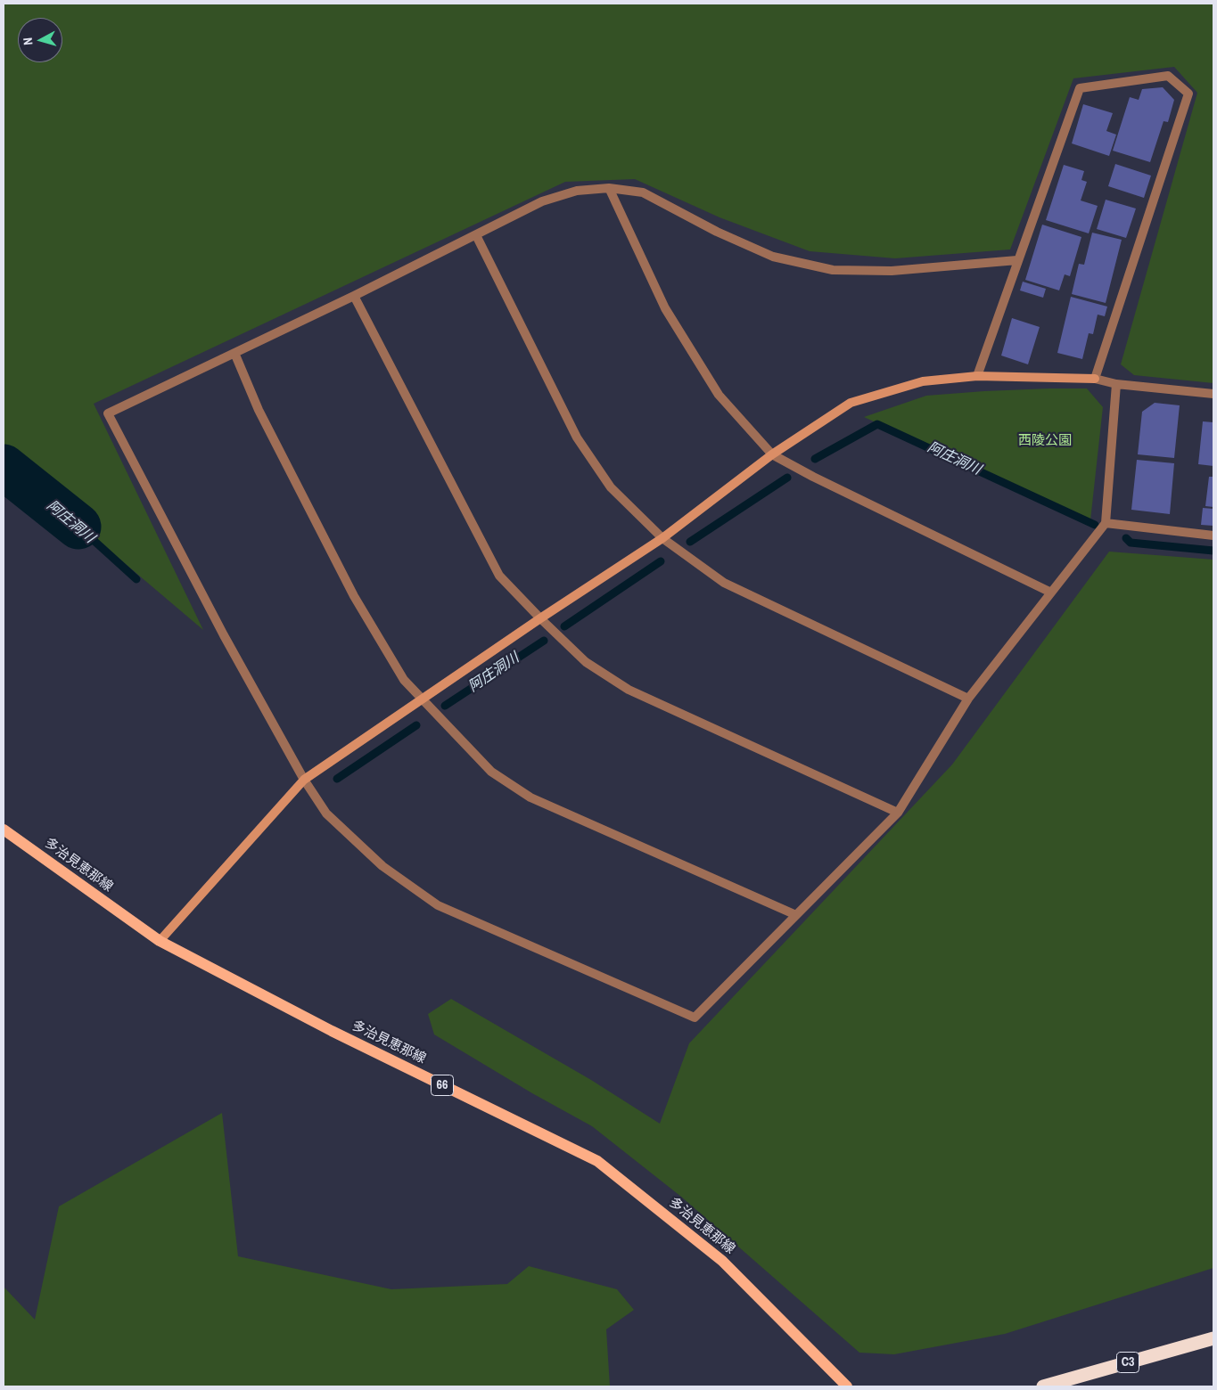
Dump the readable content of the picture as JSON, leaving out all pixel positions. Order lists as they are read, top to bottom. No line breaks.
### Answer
{"streets":{"highway":["C3"],"main road":["多治見恵那線","66"]},"water":["阿庄洞川"],"parks":["西陵公園"],"north":"left"}
